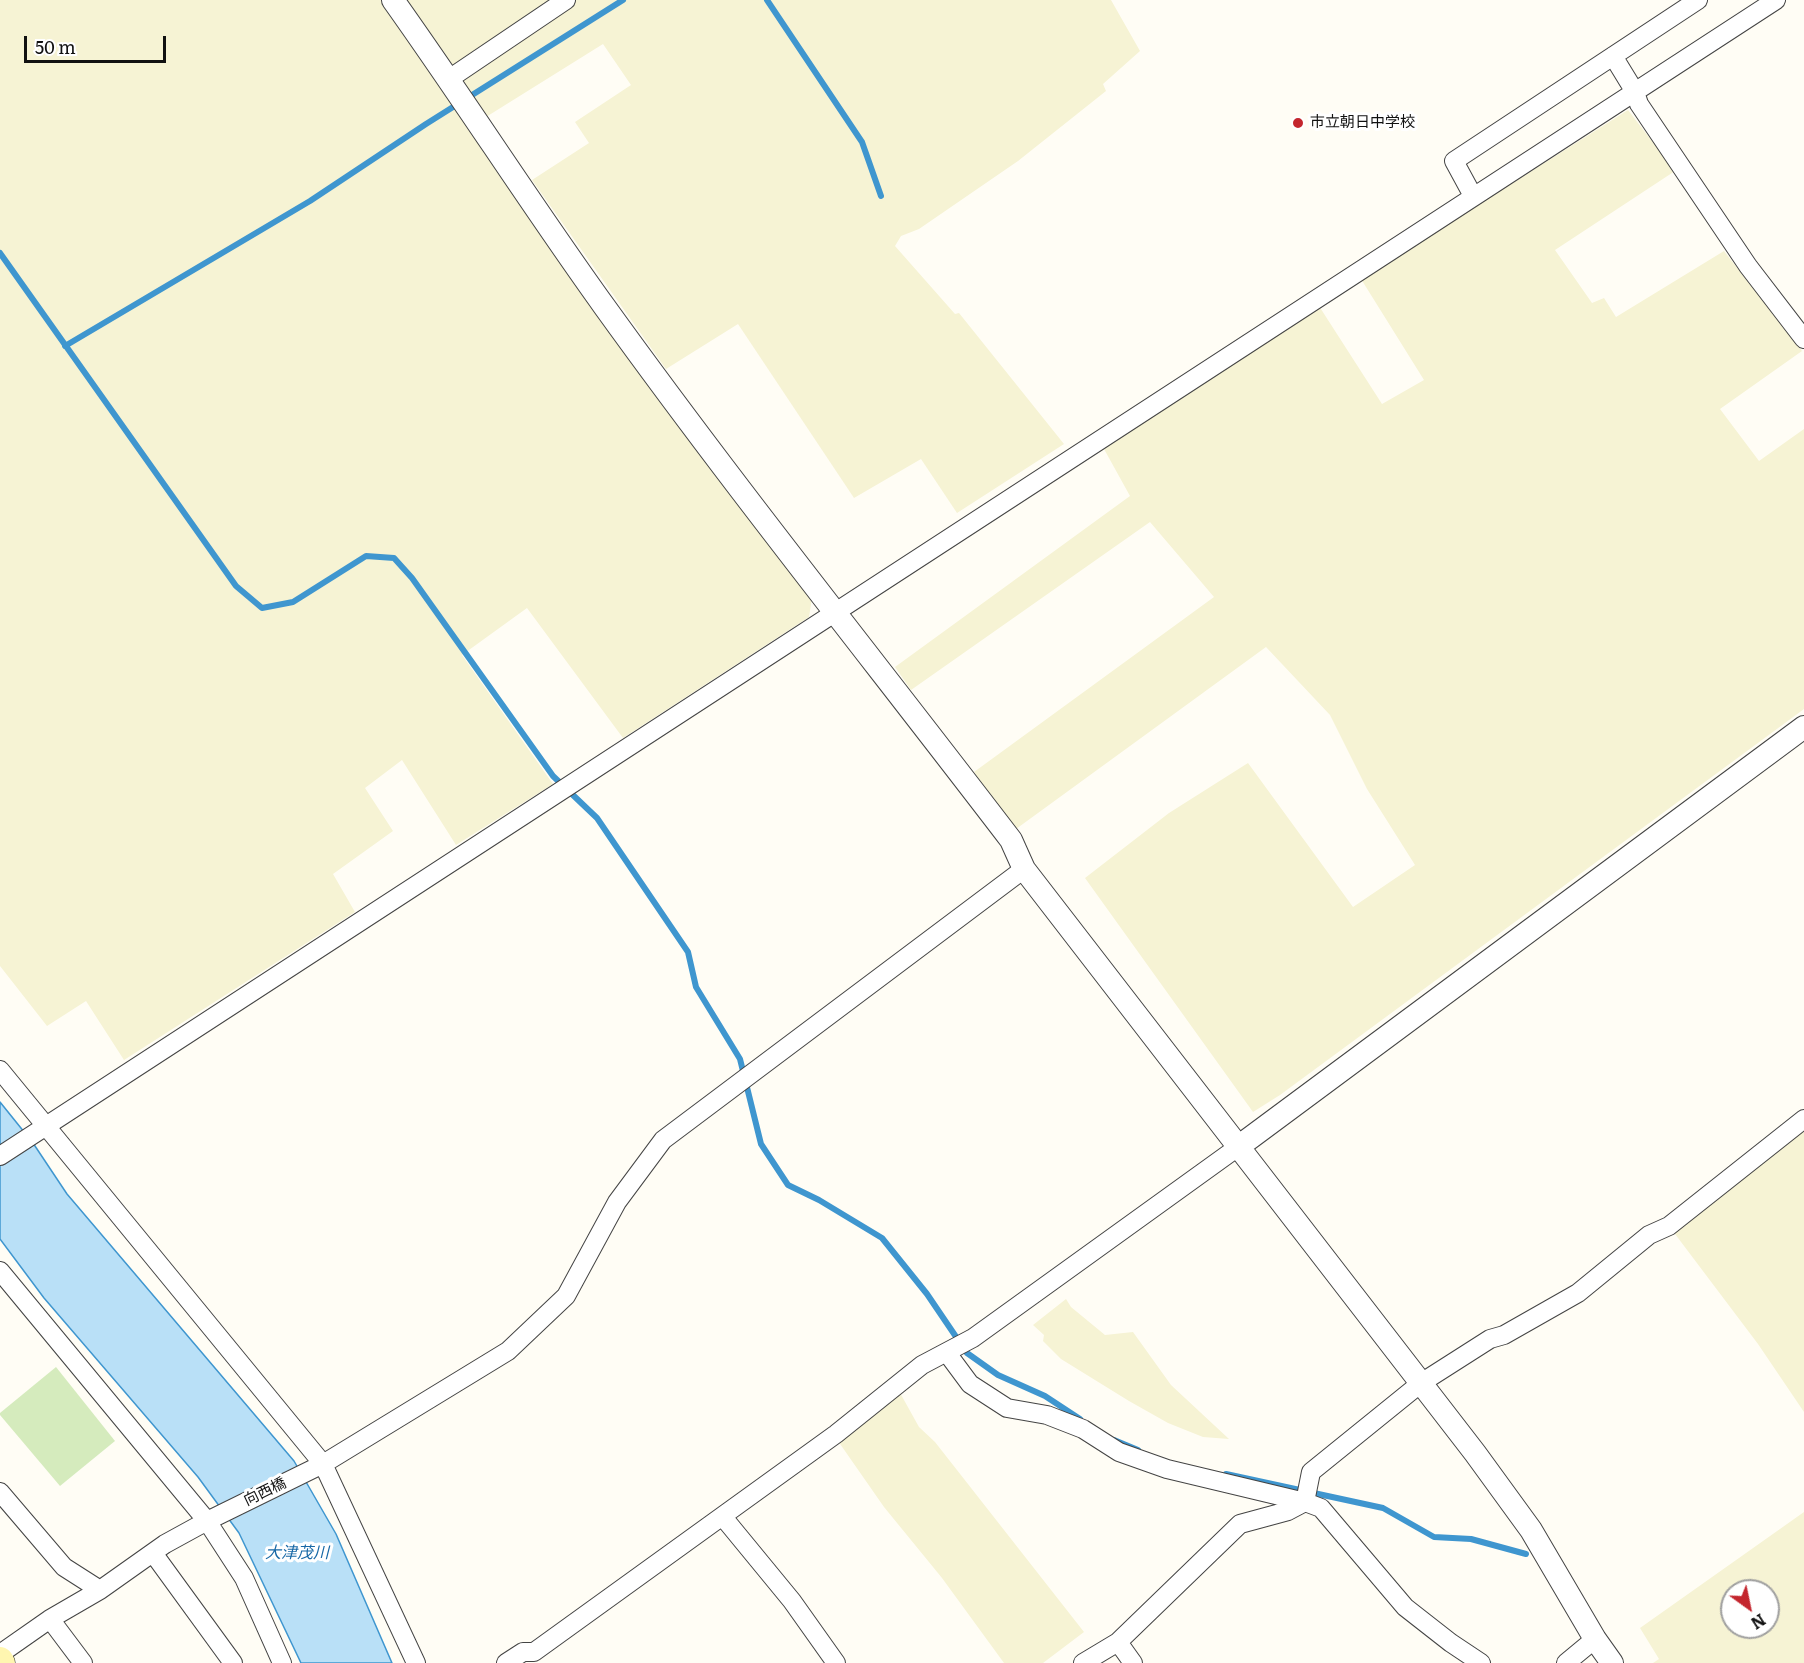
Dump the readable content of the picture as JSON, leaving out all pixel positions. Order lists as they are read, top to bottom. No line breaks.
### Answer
{"streets":{"street":["向西橋"]},"water":["大津茂川"],"places":["市立朝日中学校"],"scale_bar":"50 m","north":"bottom right"}
